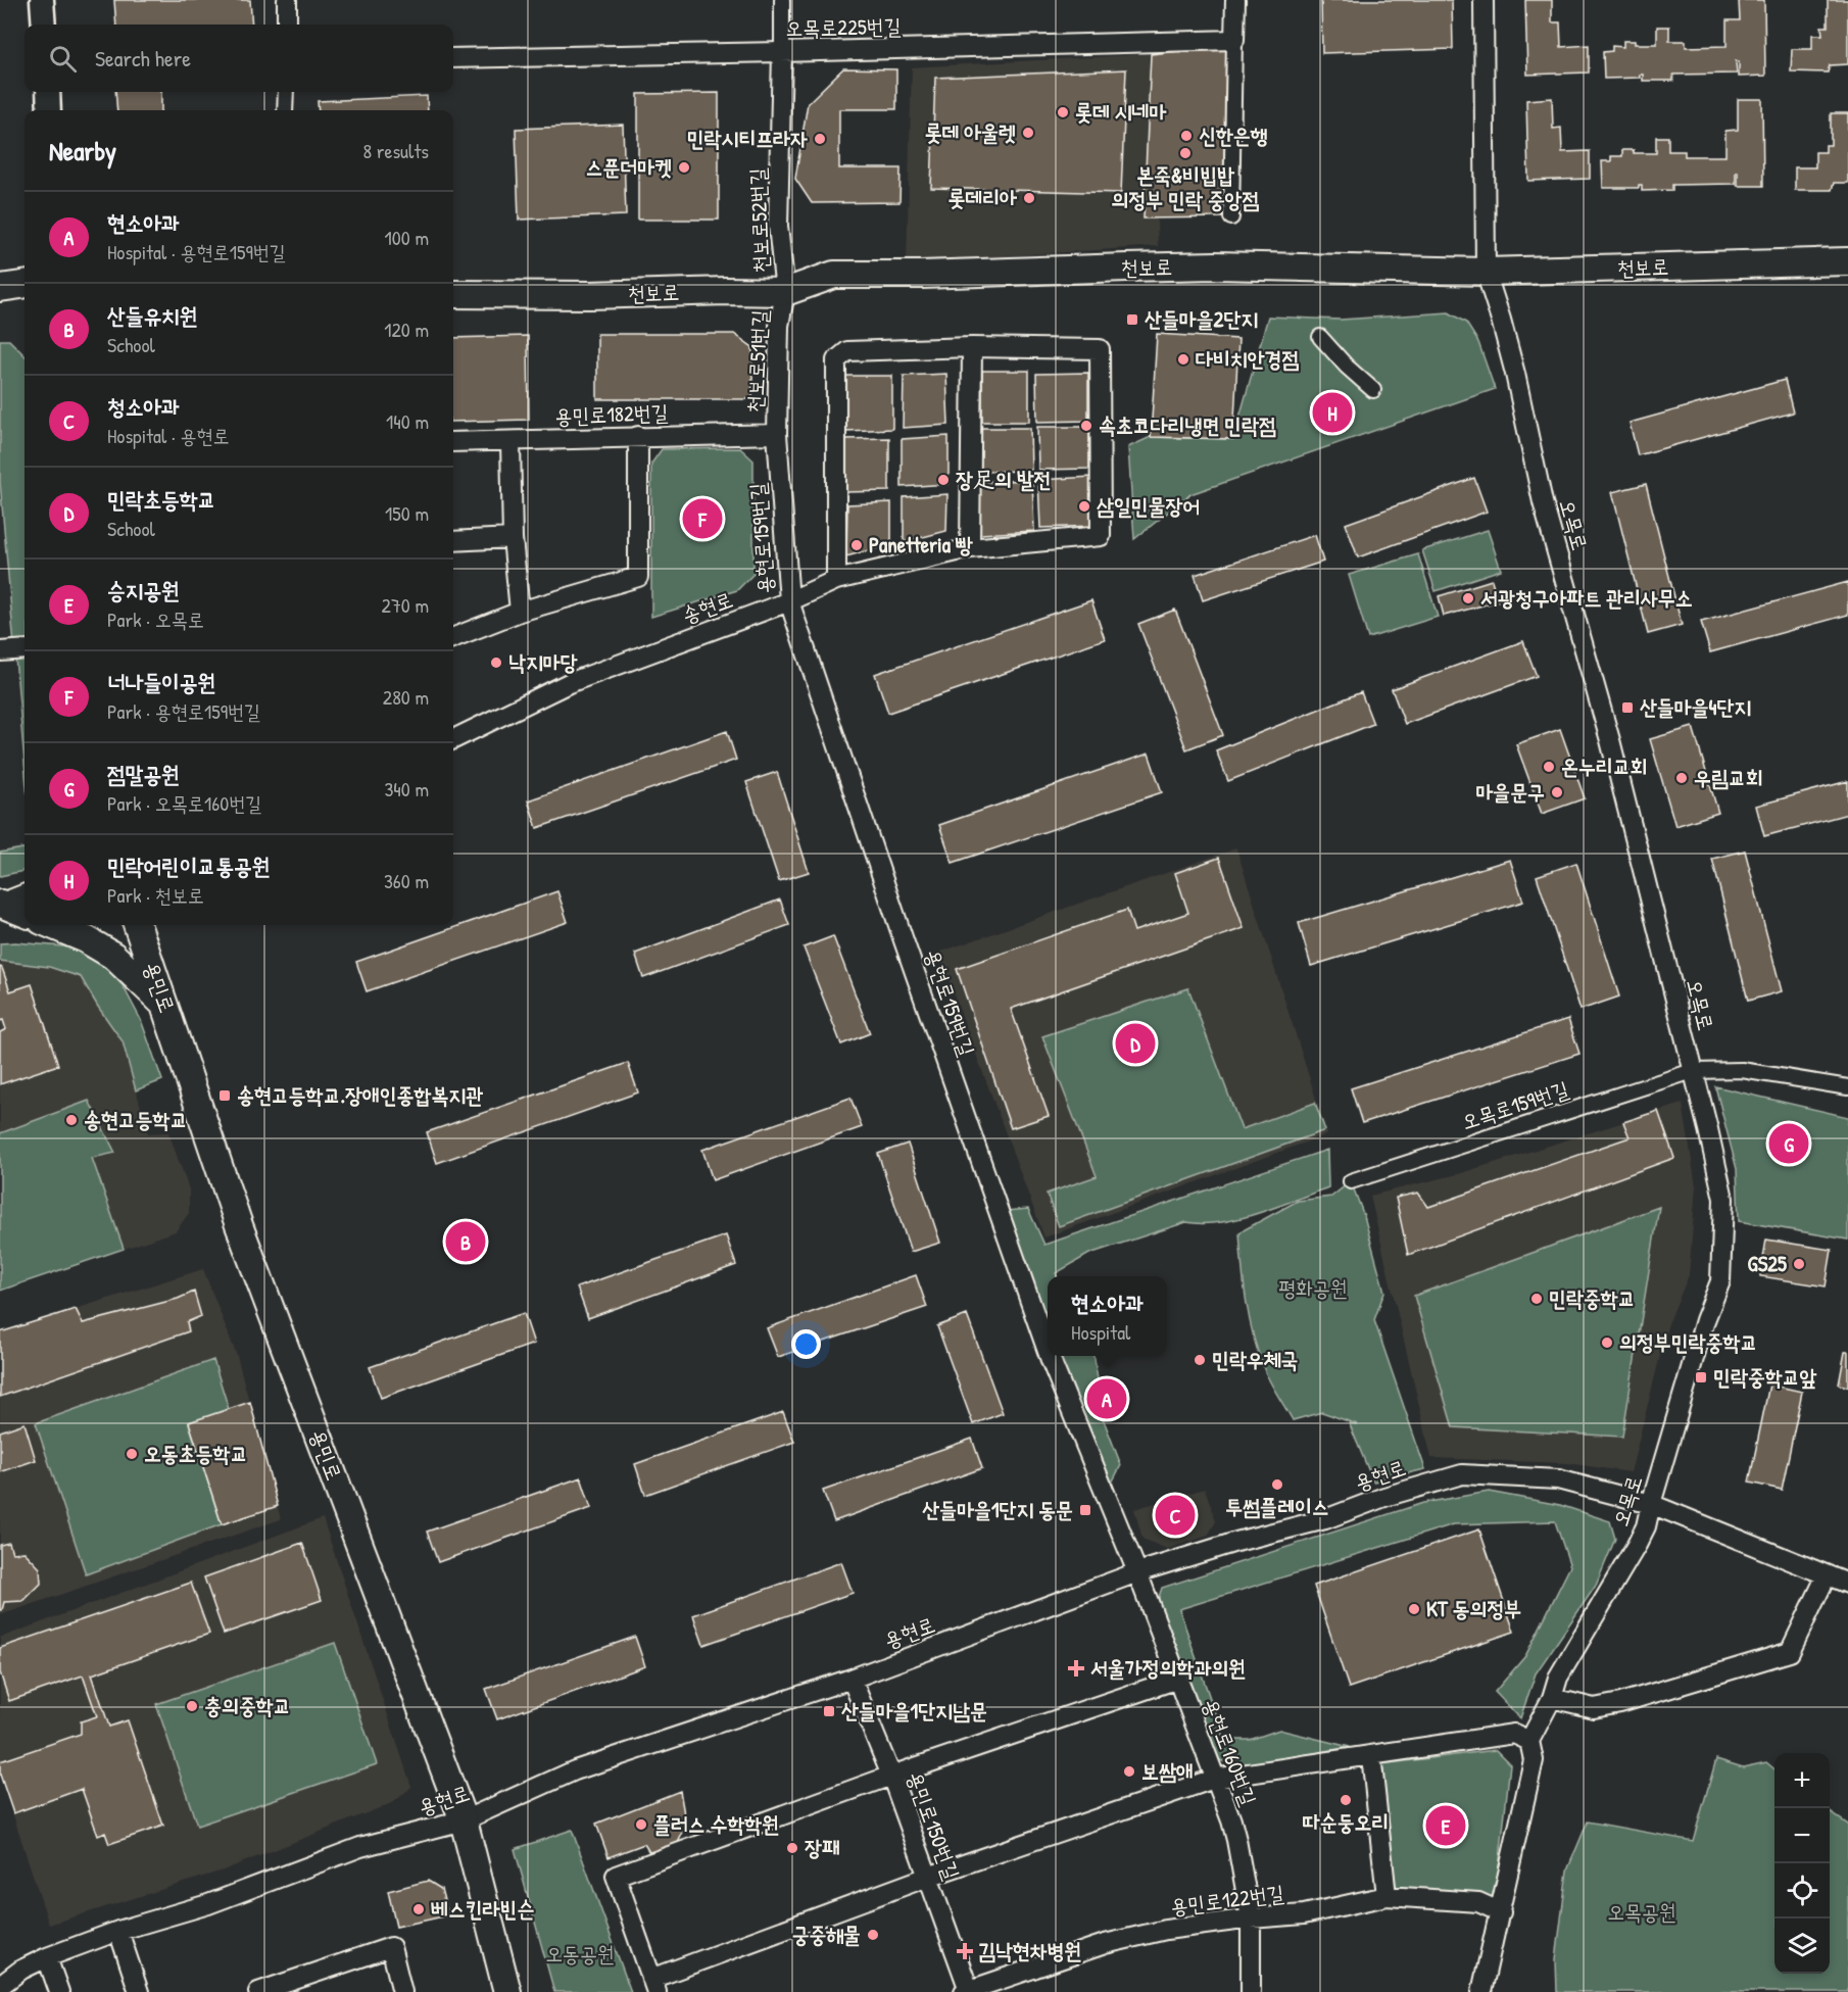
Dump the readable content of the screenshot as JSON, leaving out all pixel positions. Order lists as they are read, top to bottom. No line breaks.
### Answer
{"streets":{"main road":["천보로","용민로"],"street":["오목로225번길","천보로52번길","천보로51번길","용민로182번길","오목로","용현로159번길","송현로","오목로159번길","용현로","용현로160번길","용민로150번길","용민로122번길"]},"crossings":[["오목로225번길","천보로52번길"],["천보로52번길","천보로"],["천보로52번길","천보로51번길"],["천보로","천보로51번길"],["천보로","오목로"],["천보로51번길","용민로182번길"],["천보로51번길","용현로159번길"],["용민로182번길","용현로159번길"],["오목로","오목로159번길"],["오목로","용현로"],["용현로159번길","송현로"],["용현로159번길","용현로"],["용현로159번길","용현로160번길"],["용민로","용현로"],["용현로","용현로160번길"],["용현로","용민로150번길"],["용현로160번길","용민로122번길"],["용민로150번길","용민로122번길"]],"parks":["평화공원","오목공원","오동공원"],"places":{"other":["롯데 시네마","롯데 아울렛","신한은행","민락시티프라자","본죽&비빕밥 의정부 민락 중앙점","스푼더마켓","롯데리아","다비치안경점","속초코다리냉면 민락점","장足의 발전","삼일민물장어","Panetteria 빵","서광청구아파트 관리사무소","낙지마당","온누리교회","우림교회","마을문구","송현고등학교","GS25","민락중학교","의정부민락중학교","민락우체국","오동초등학교","투썸플레이스","KT 동의정부","충의중학교","보쌈애","따순둥오리","플러스 수학학원","장패","베스킨라빈슨","궁중해물"],"transit":["산들마을2단지","산들마을4단지","송현고등학교.장애인종합복지관","민락중학교앞","산들마을1단지 동문","산들마을1단지남문"],"health":["서울가정의학과의원","김낙현차병원"]},"page":{"search":"Search here","heading":["Nearby","8 results"],"list":[{"mark":"A","name":"현소아과","note":"Hospital · 용현로159번길","value":"100 m"},{"mark":"B","name":"산들유치원","note":"School","value":"120 m"},{"mark":"C","name":"청소아과","note":"Hospital · 용현로","value":"140 m"},{"mark":"D","name":"민락초등학교","note":"School","value":"150 m"},{"mark":"E","name":"승지공원","note":"Park · 오목로","value":"270 m"},{"mark":"F","name":"너나들이공원","note":"Park · 용현로159번길","value":"280 m"},{"mark":"G","name":"점말공원","note":"Park · 오목로160번길","value":"340 m"},{"mark":"H","name":"민락어린이교통공원","note":"Park · 천보로","value":"360 m"}],"pins":["H","F","D","G","B","A","C","E"],"popup":["현소아과","Hospital"],"map_buttons":["+","−"]}}
